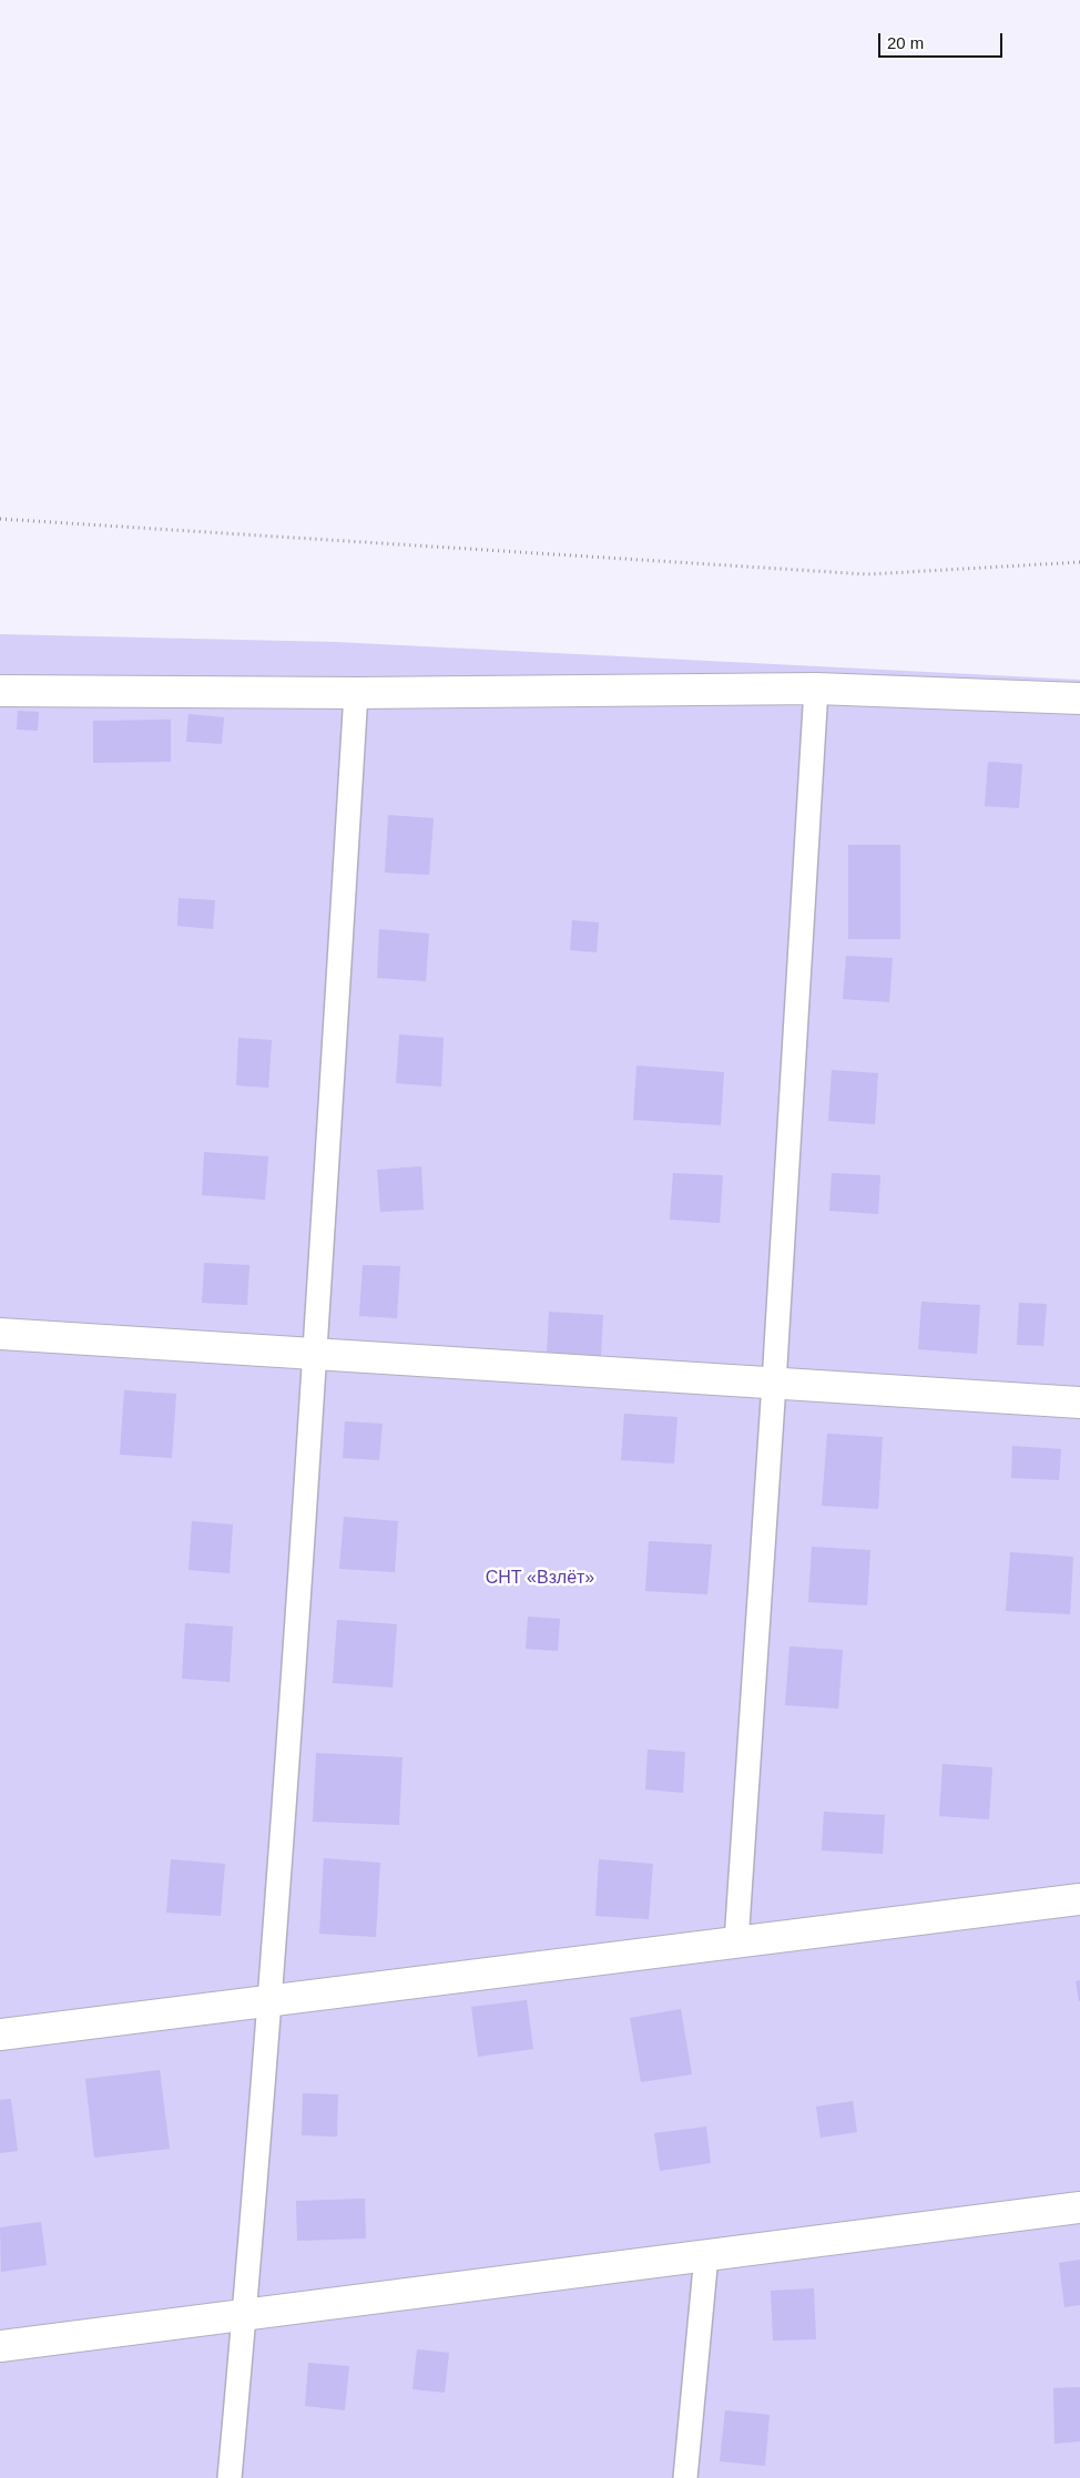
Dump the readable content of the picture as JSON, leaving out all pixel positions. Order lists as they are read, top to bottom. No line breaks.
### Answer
{"parks":["СНТ «Взлёт»"],"scale_bar":"20 m"}
